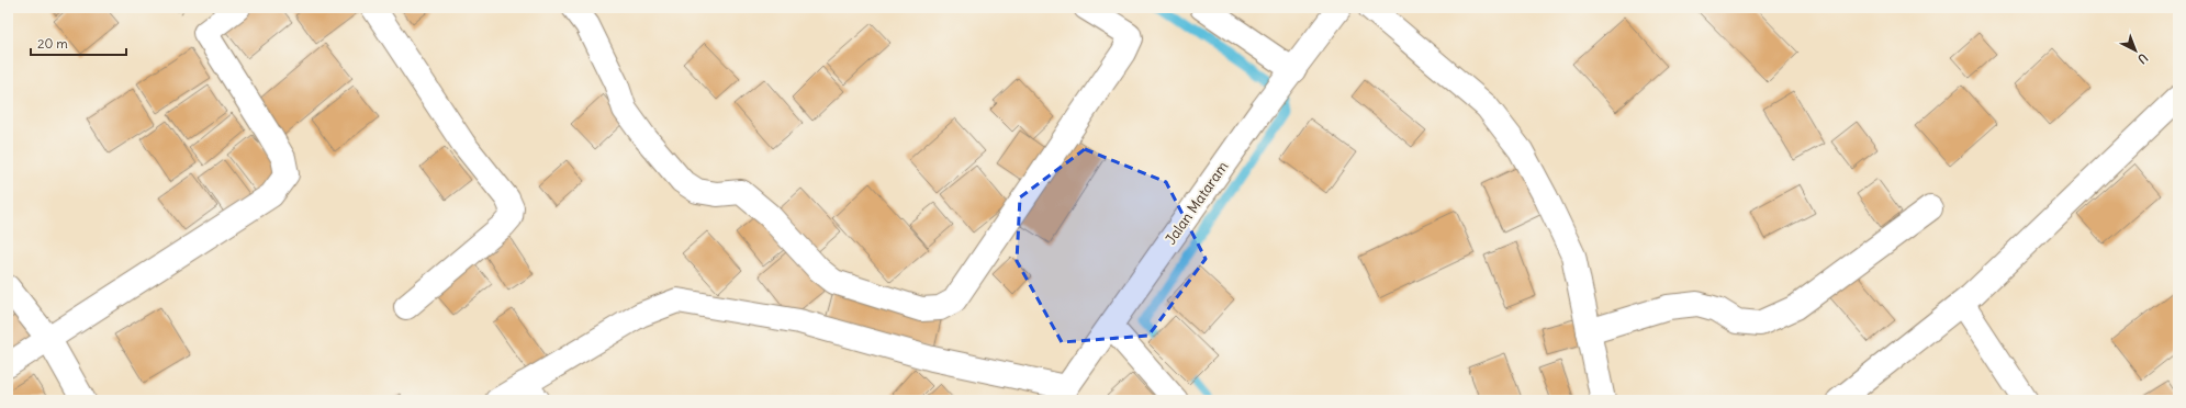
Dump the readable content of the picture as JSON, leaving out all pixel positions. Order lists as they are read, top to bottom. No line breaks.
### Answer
{"streets":{"street":["Jalan Mataram"]},"scale_bar":"20 m","north":"bottom right"}
